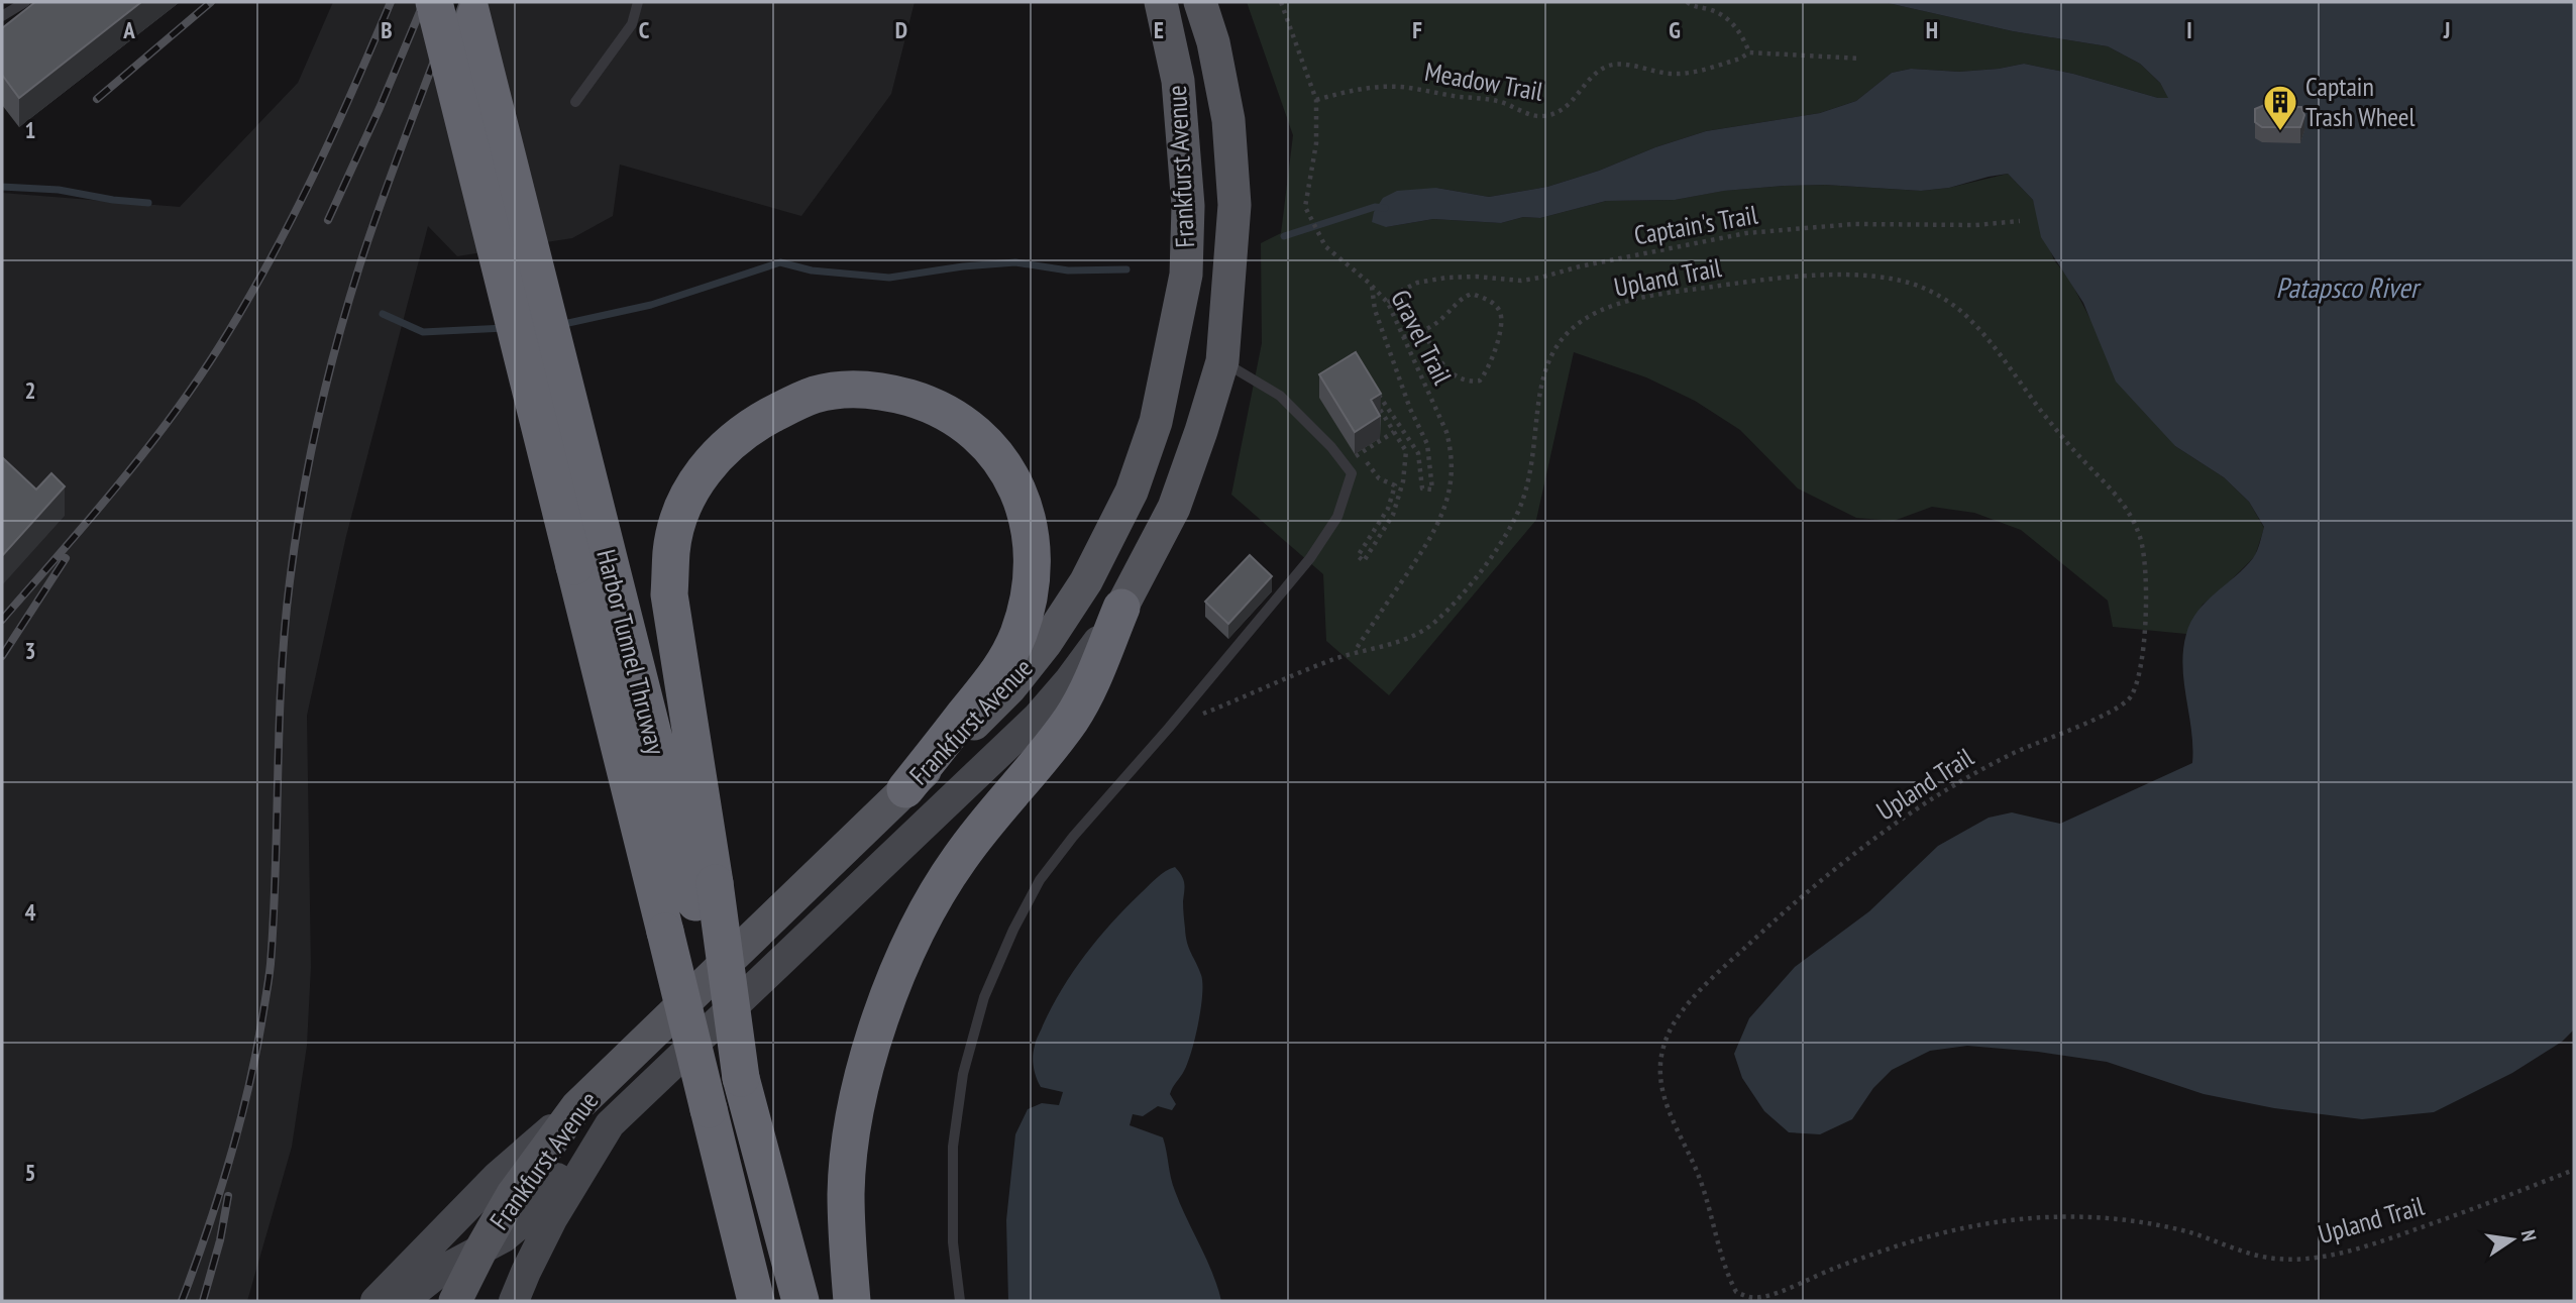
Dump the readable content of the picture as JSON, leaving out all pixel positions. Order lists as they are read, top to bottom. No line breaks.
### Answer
{"streets":{"highway":["Harbor Tunnel Thruway"],"main road":["Frankfurst Avenue"],"path":["Meadow Trail","Captain's Trail","Upland Trail","Gravel Trail"]},"crossings":[["Meadow Trail","Gravel Trail"],["Captain's Trail","Gravel Trail"],["Upland Trail","Gravel Trail"]],"water":["Patapsco River"],"places":{"building":["Captain Trash Wheel"]},"north":"right","grid":{"columns":["A","B","C","D","E","F","G","H","I","J"],"rows":["1","2","3","4","5"]}}
